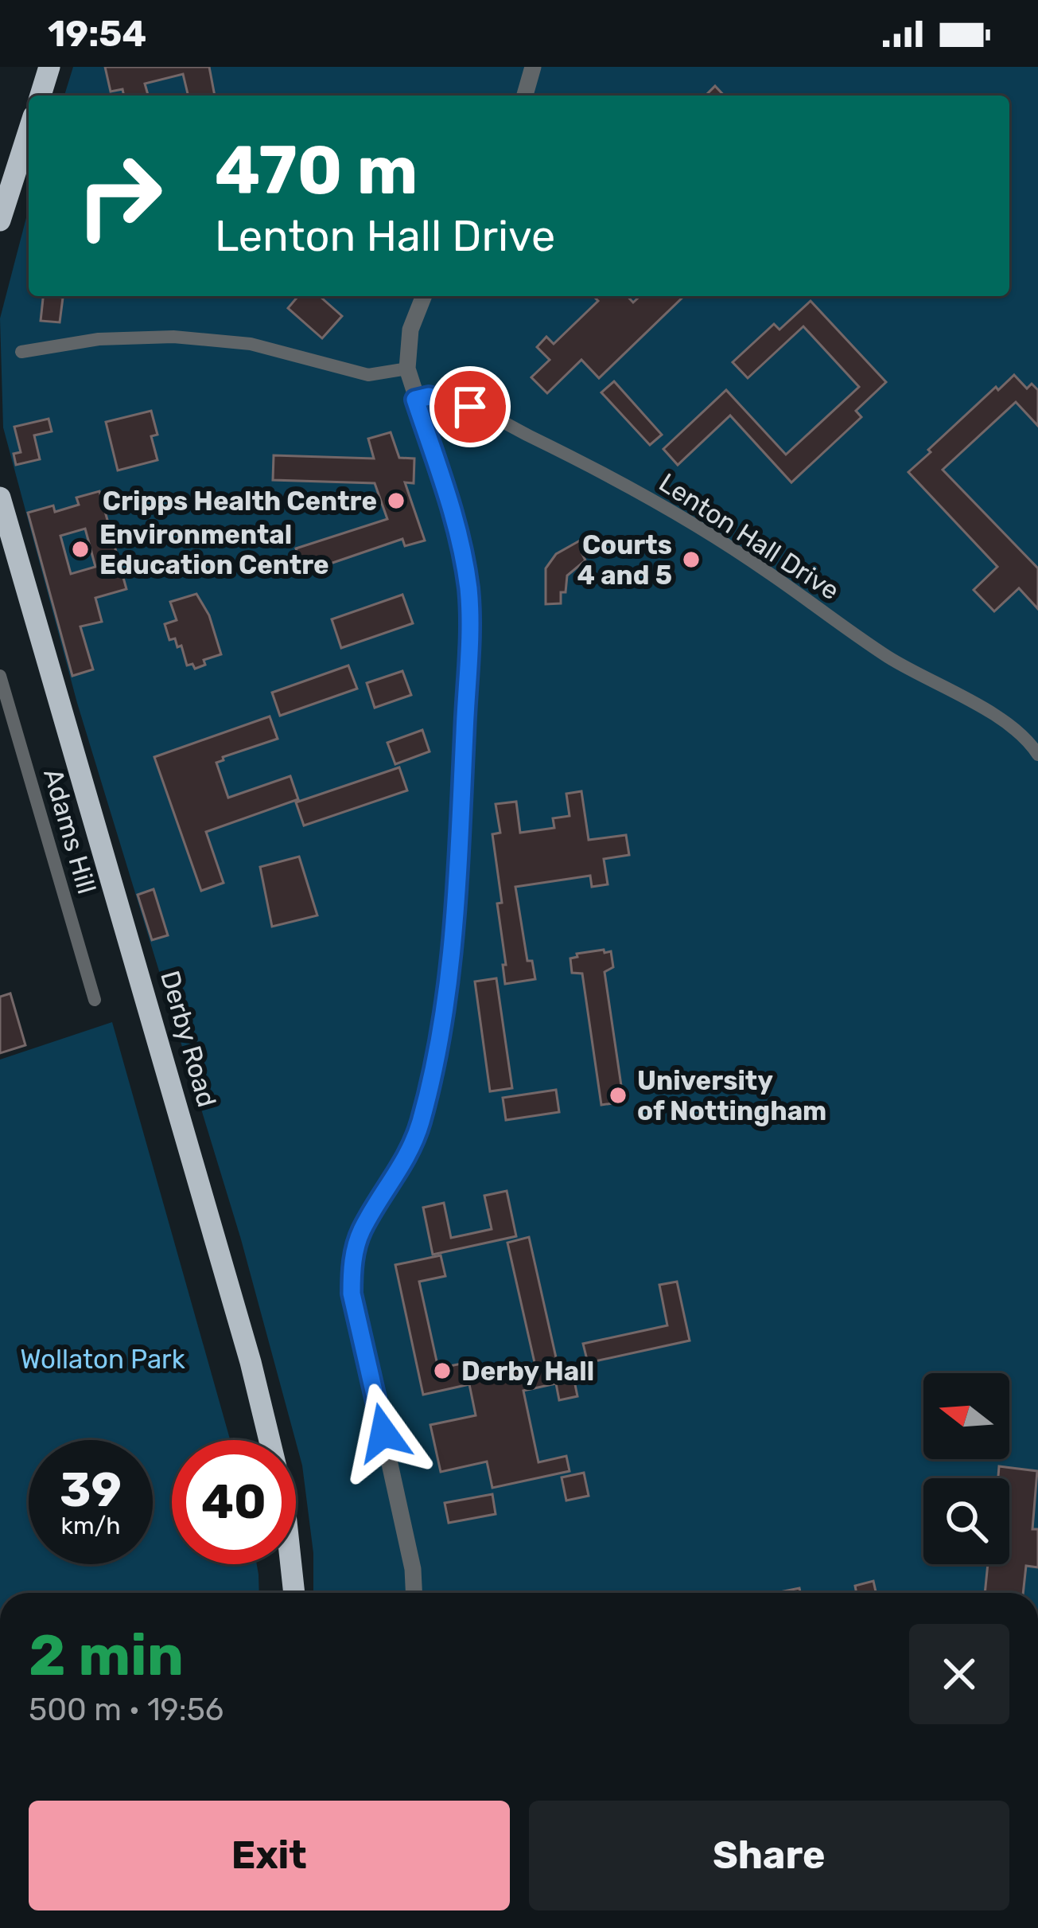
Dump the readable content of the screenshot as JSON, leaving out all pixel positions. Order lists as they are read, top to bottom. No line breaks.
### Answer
{"streets":{"highway":["Derby Road"],"street":["Lenton Hall Drive","Adams Hill"]},"parks":["Wollaton Park"],"places":["Cripps Health Centre","Environmental Education Centre","Courts 4 and 5","University of Nottingham","Derby Hall"],"north":"left","page":{"status":"19:54","turn":["470 m","Lenton Hall Drive"],"speed":"39 km/h","limit":"40","heading":["2 min","500 m · 19:56"],"buttons":["Exit","Share"]}}
